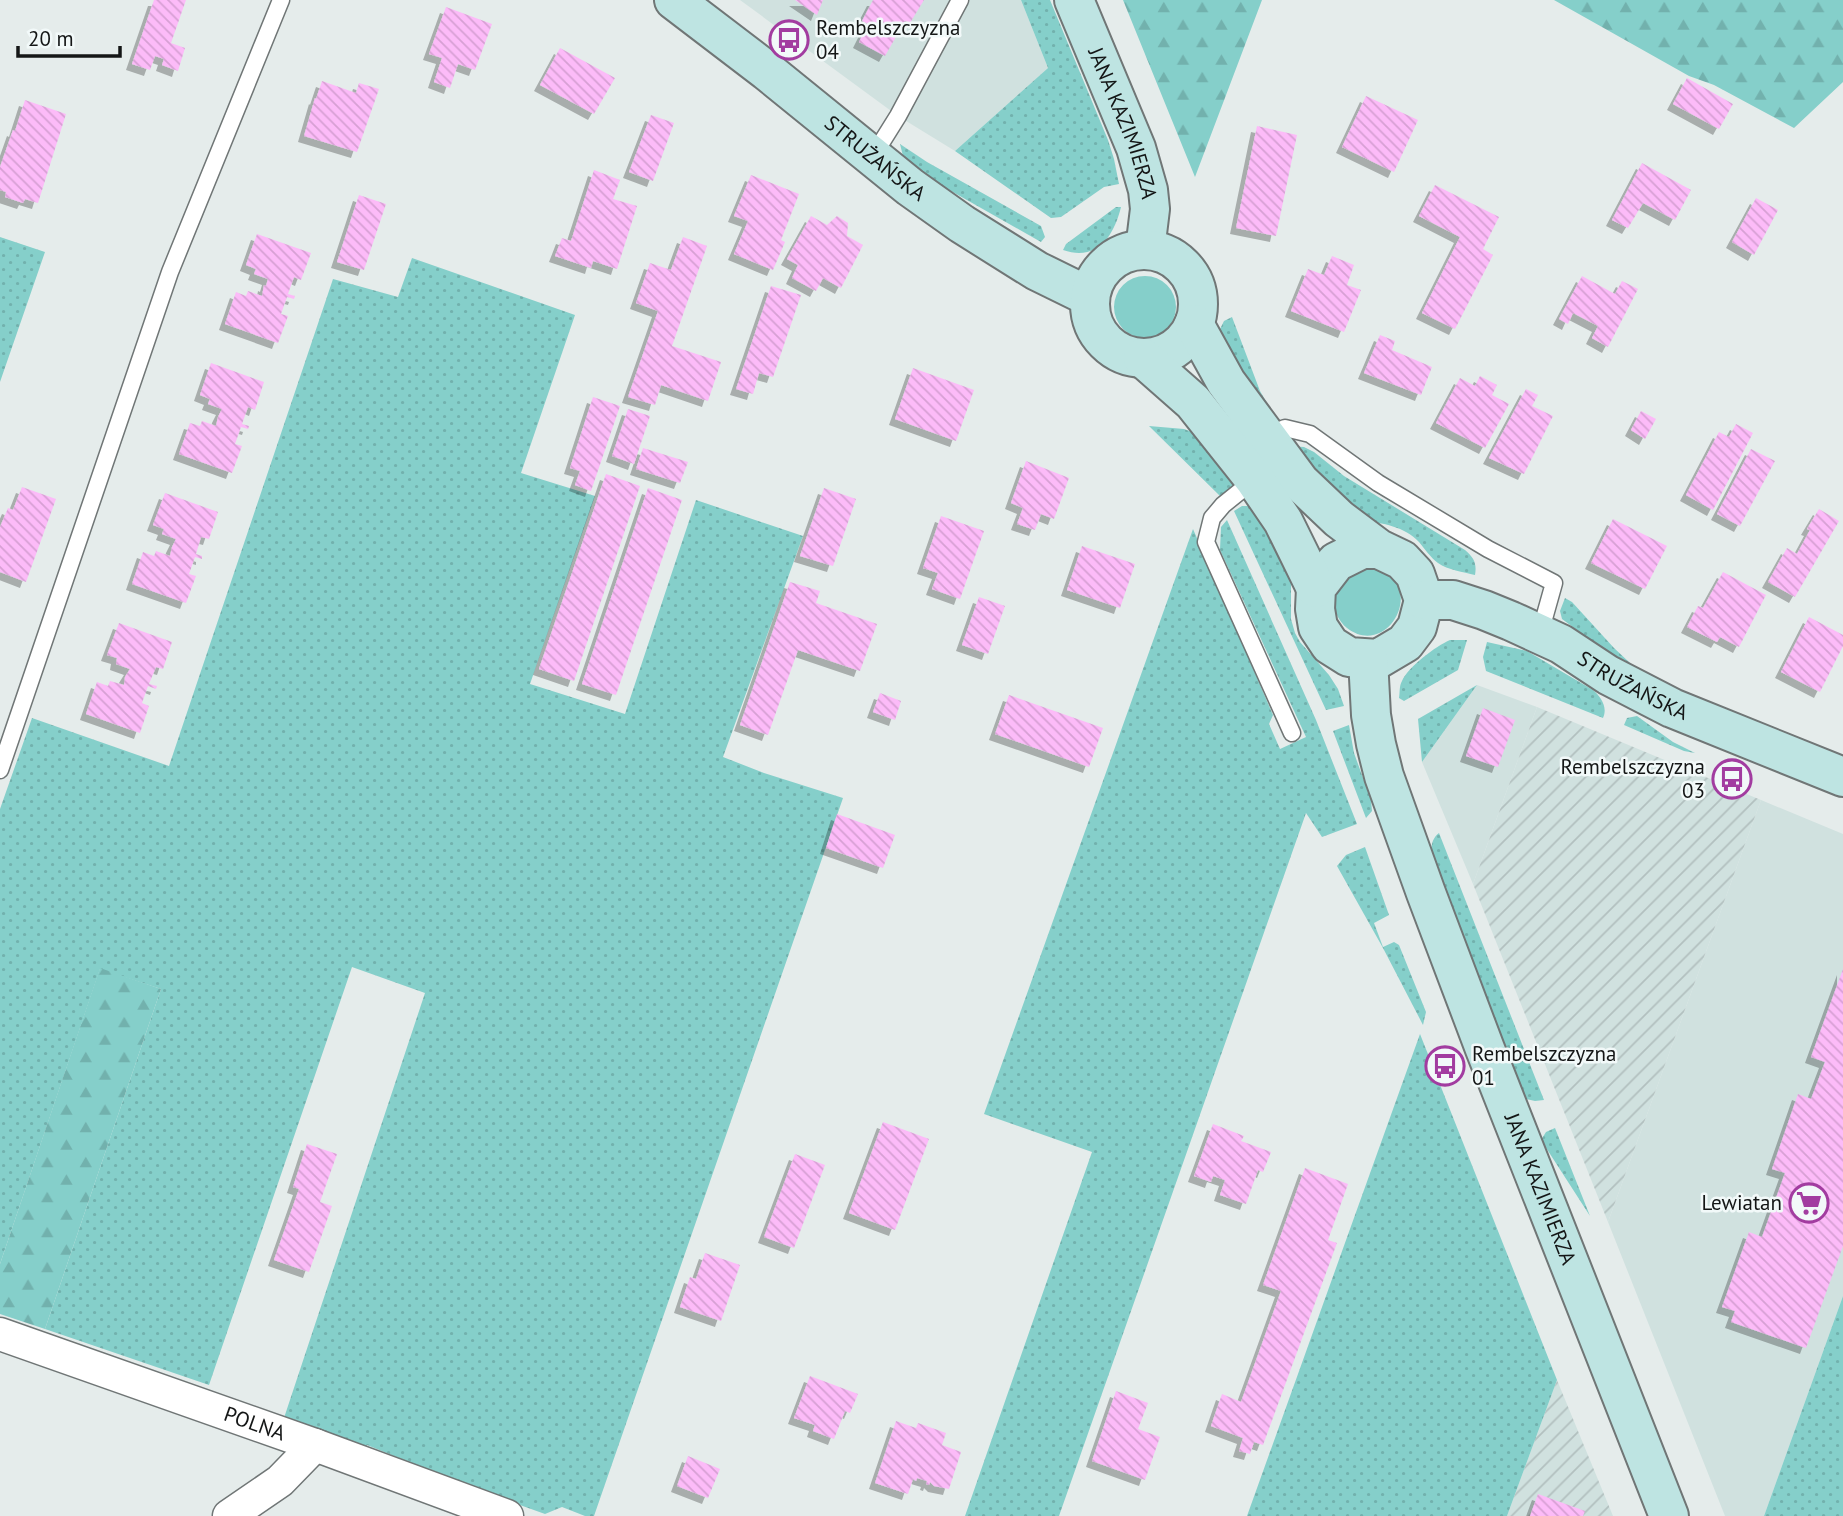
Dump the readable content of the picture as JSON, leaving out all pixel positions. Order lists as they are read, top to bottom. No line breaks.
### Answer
{"streets":{"main road":["JANA KAZIMIERZA","STRUŻAŃSKA"],"street":["POLNA"]},"crossings":[["JANA KAZIMIERZA","STRUŻAŃSKA"]],"places":{"bus stop":["Rembelszczyzna 04","Rembelszczyzna 03","Rembelszczyzna 01"],"supermarket":["Lewiatan"]},"scale_bar":"20 m"}
